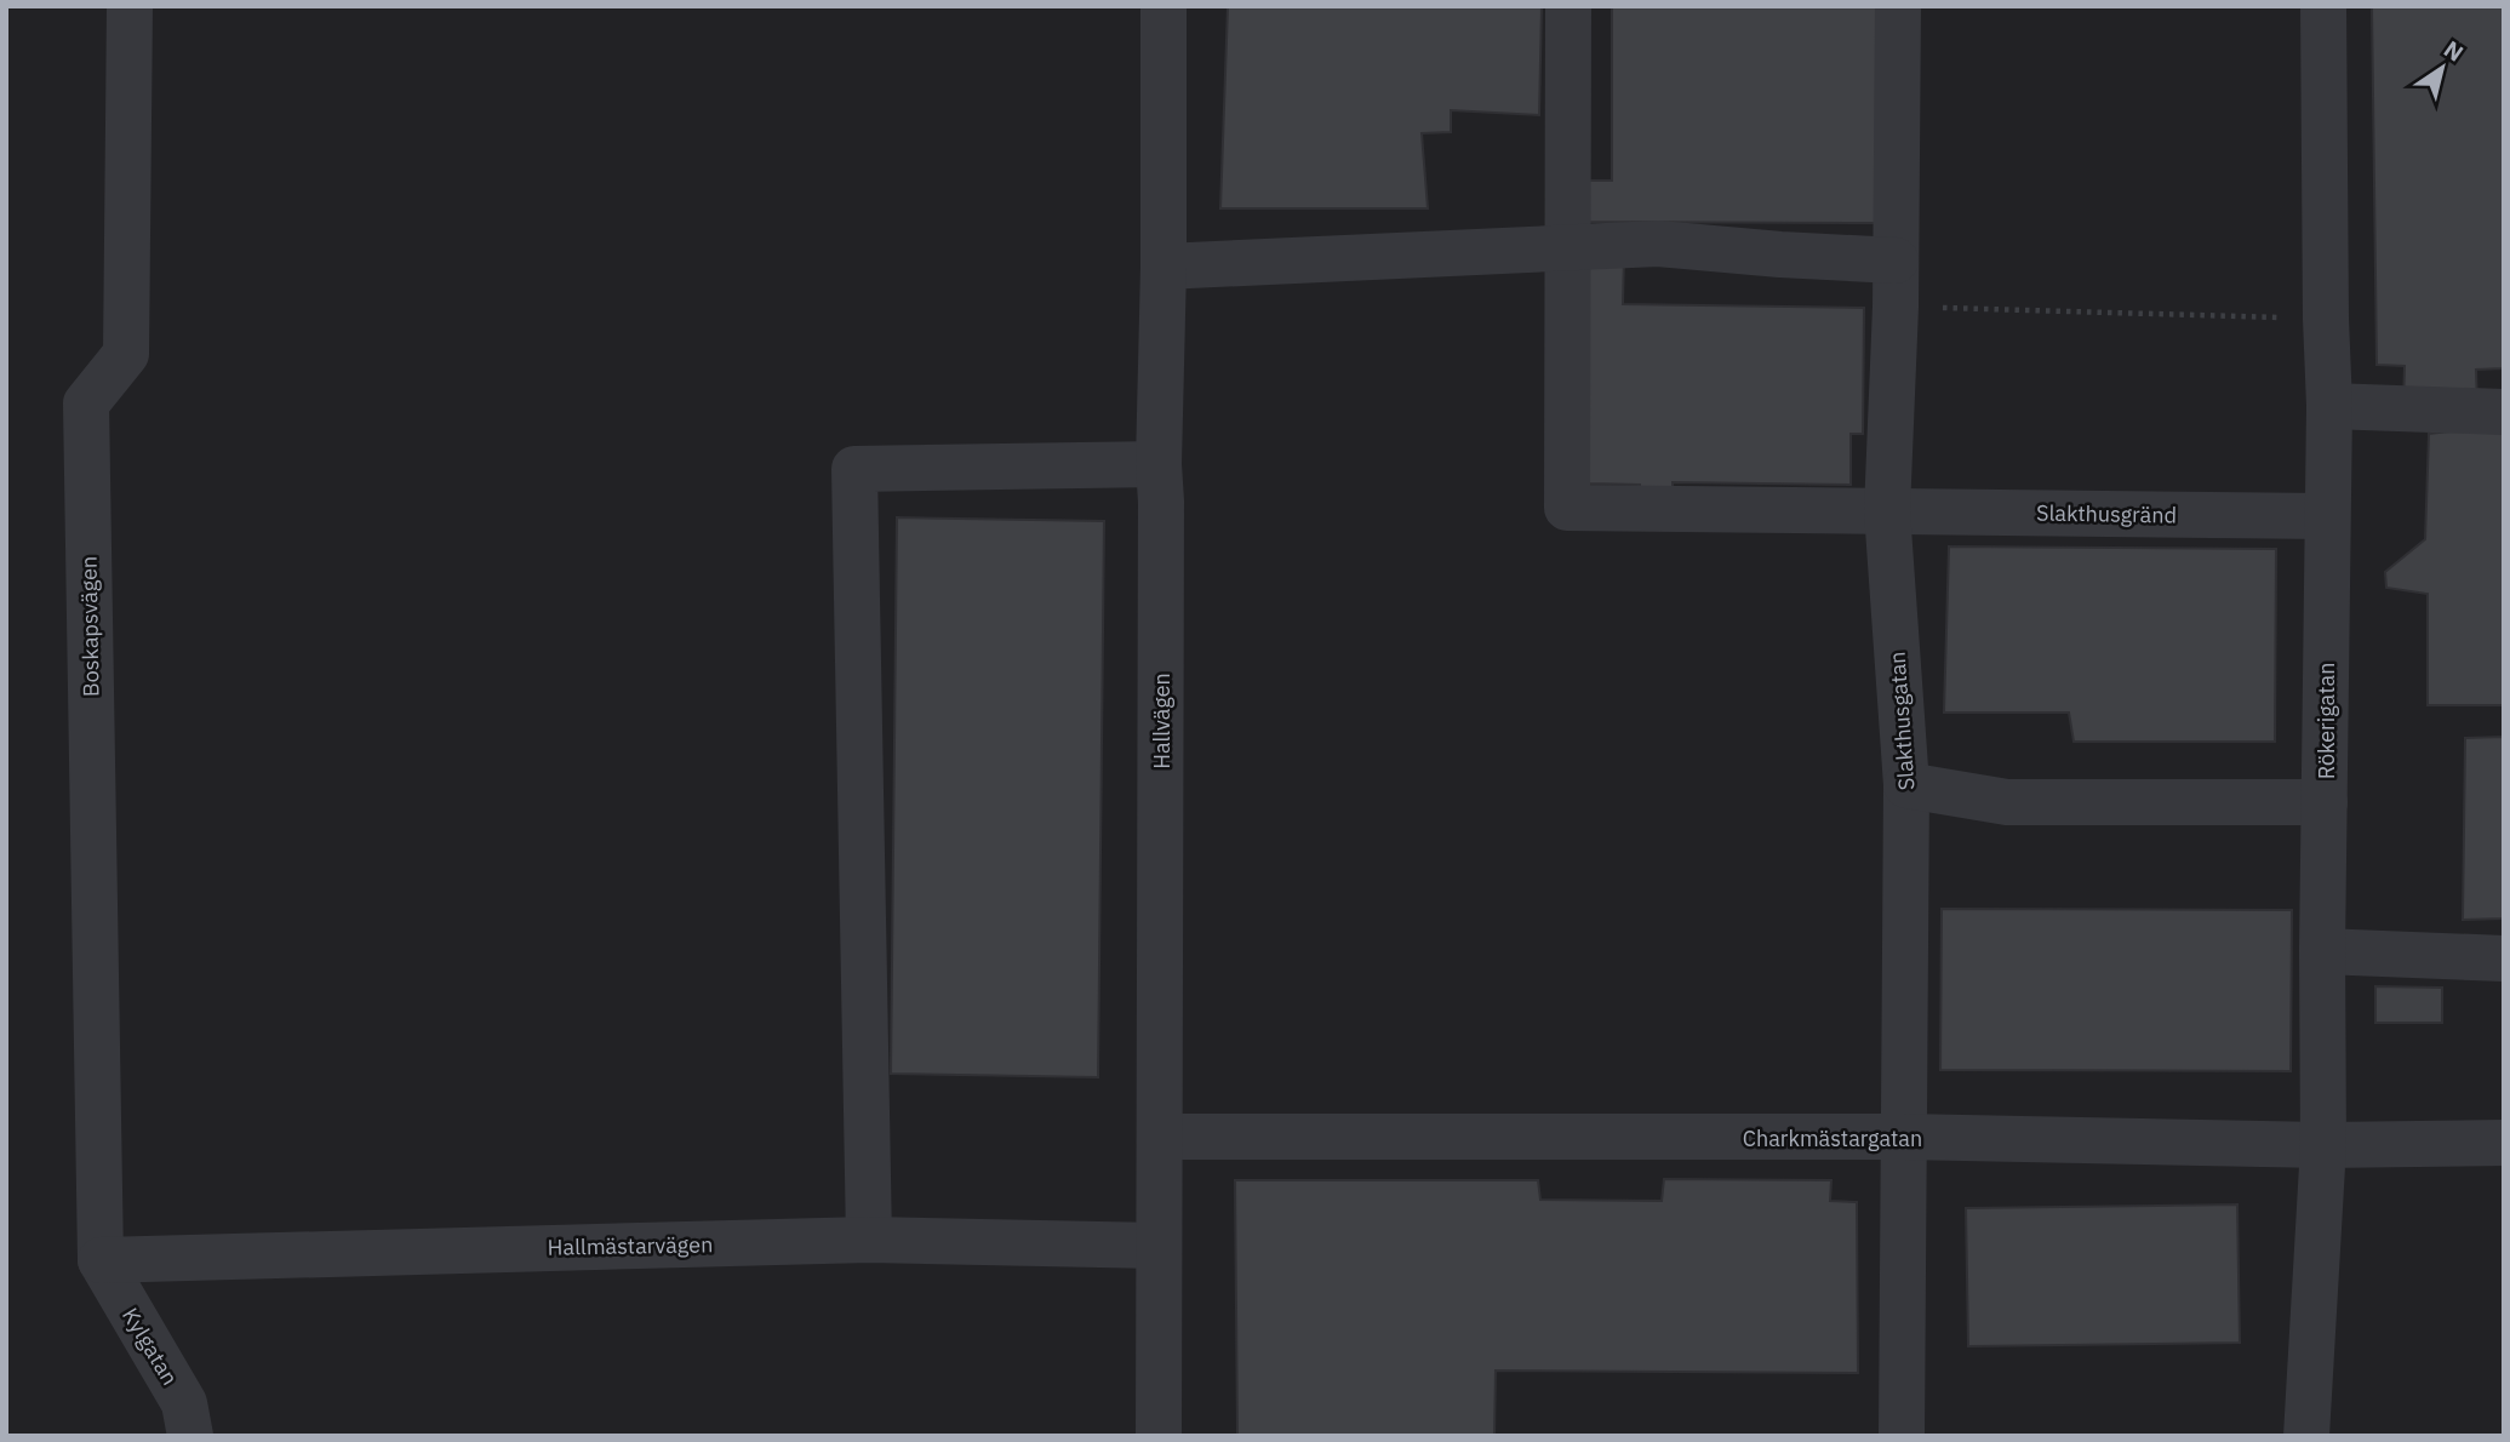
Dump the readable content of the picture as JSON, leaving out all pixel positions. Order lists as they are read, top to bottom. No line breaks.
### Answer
{"streets":{"street":["Slakthusgränd","Boskapsvägen","Hallvägen","Slakthusgatan","Rökerigatan","Charkmästargatan","Hallmästarvägen","Kylgatan"]},"crossings":[["Slakthusgränd","Slakthusgatan"],["Slakthusgränd","Rökerigatan"],["Boskapsvägen","Hallmästarvägen"],["Boskapsvägen","Kylgatan"],["Hallvägen","Charkmästargatan"],["Hallvägen","Hallmästarvägen"],["Slakthusgatan","Charkmästargatan"],["Rökerigatan","Charkmästargatan"],["Hallmästarvägen","Kylgatan"]],"north":"top right"}
